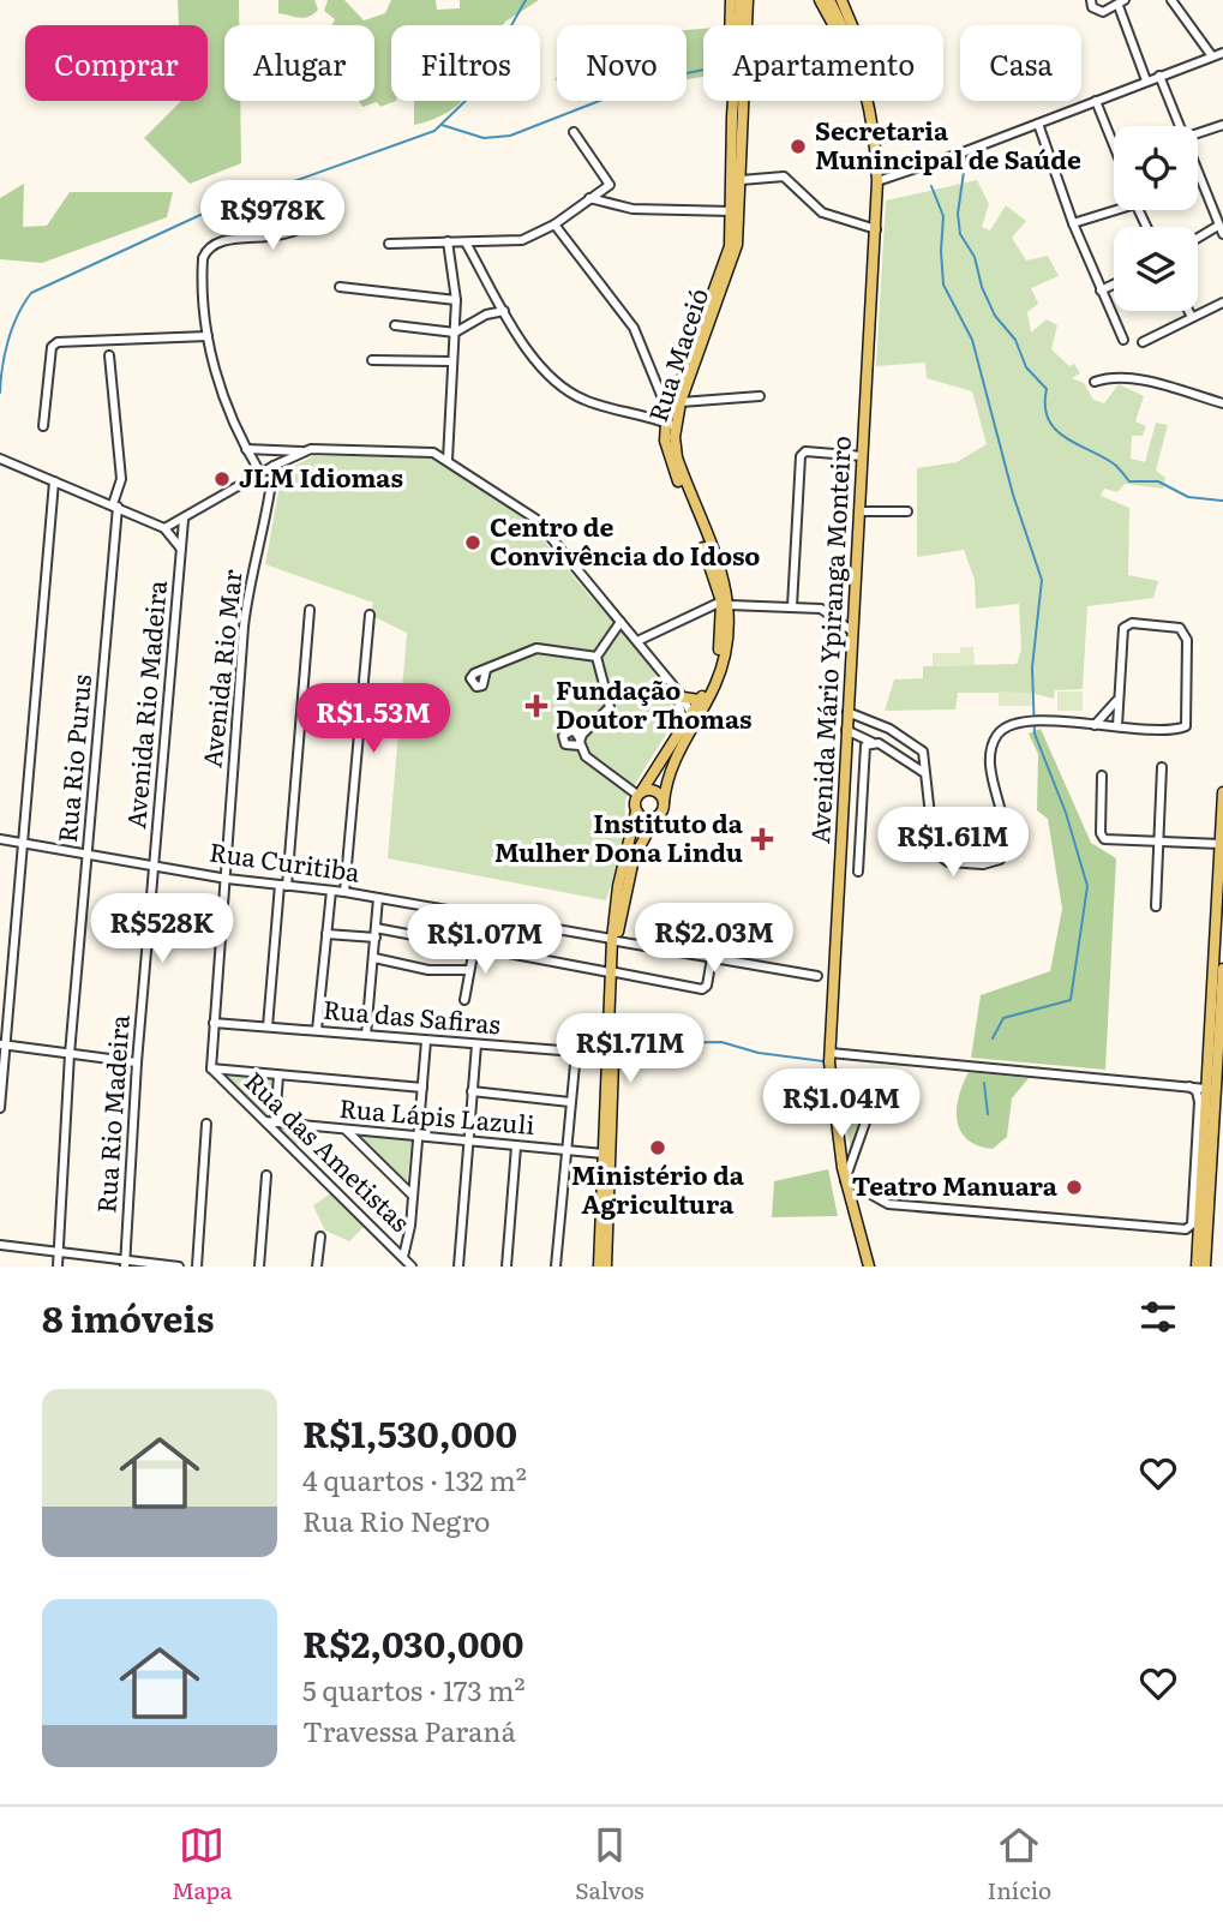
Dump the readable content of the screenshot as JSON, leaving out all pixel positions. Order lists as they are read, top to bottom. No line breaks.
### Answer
{"streets":{"main road":["Rua Maceió","Avenida Mário Ypiranga Monteiro"],"street":["Avenida Rio Mar","Avenida Rio Madeira","Rua Rio Purus","Rua Curitiba","Rua das Safiras","Rua Rio Madeira","Rua Lápis Lazuli","Rua das Ametistas"]},"crossings":[["Avenida Rio Mar","Rua Curitiba"],["Avenida Rio Mar","Rua das Safiras"],["Avenida Rio Mar","Rua das Ametistas"],["Avenida Rio Madeira","Rua Curitiba"],["Avenida Rio Madeira","Rua Rio Madeira"],["Rua Rio Purus","Rua Curitiba"],["Rua Curitiba","Rua Rio Madeira"],["Rua Lápis Lazuli","Rua das Ametistas"]],"places":{"other":["Secretaria Munincipal de Saúde","JLM Idiomas","Centro de Convivência do Idoso","Ministério da Agricultura","Teatro Manuara"],"health":["Fundação Doutor Thomas","Instituto da Mulher Dona Lindu"]},"page":{"chip":["Comprar","Alugar","Filtros","Novo","Apartamento","Casa"],"price":["R$978K","R$1.53M","R$1.61M","R$528K","R$2.03M","R$1.07M","R$1.71M","R$1.04M"],"heading":"8 imóveis","list":[{"name":"R$1,530,000","note":"4 quartos · 132 m² · Rua Rio Negro"},{"name":"R$2,030,000","note":"5 quartos · 173 m² · Travessa Paraná"}],"tabs":["Mapa","Salvos","Início"]}}
